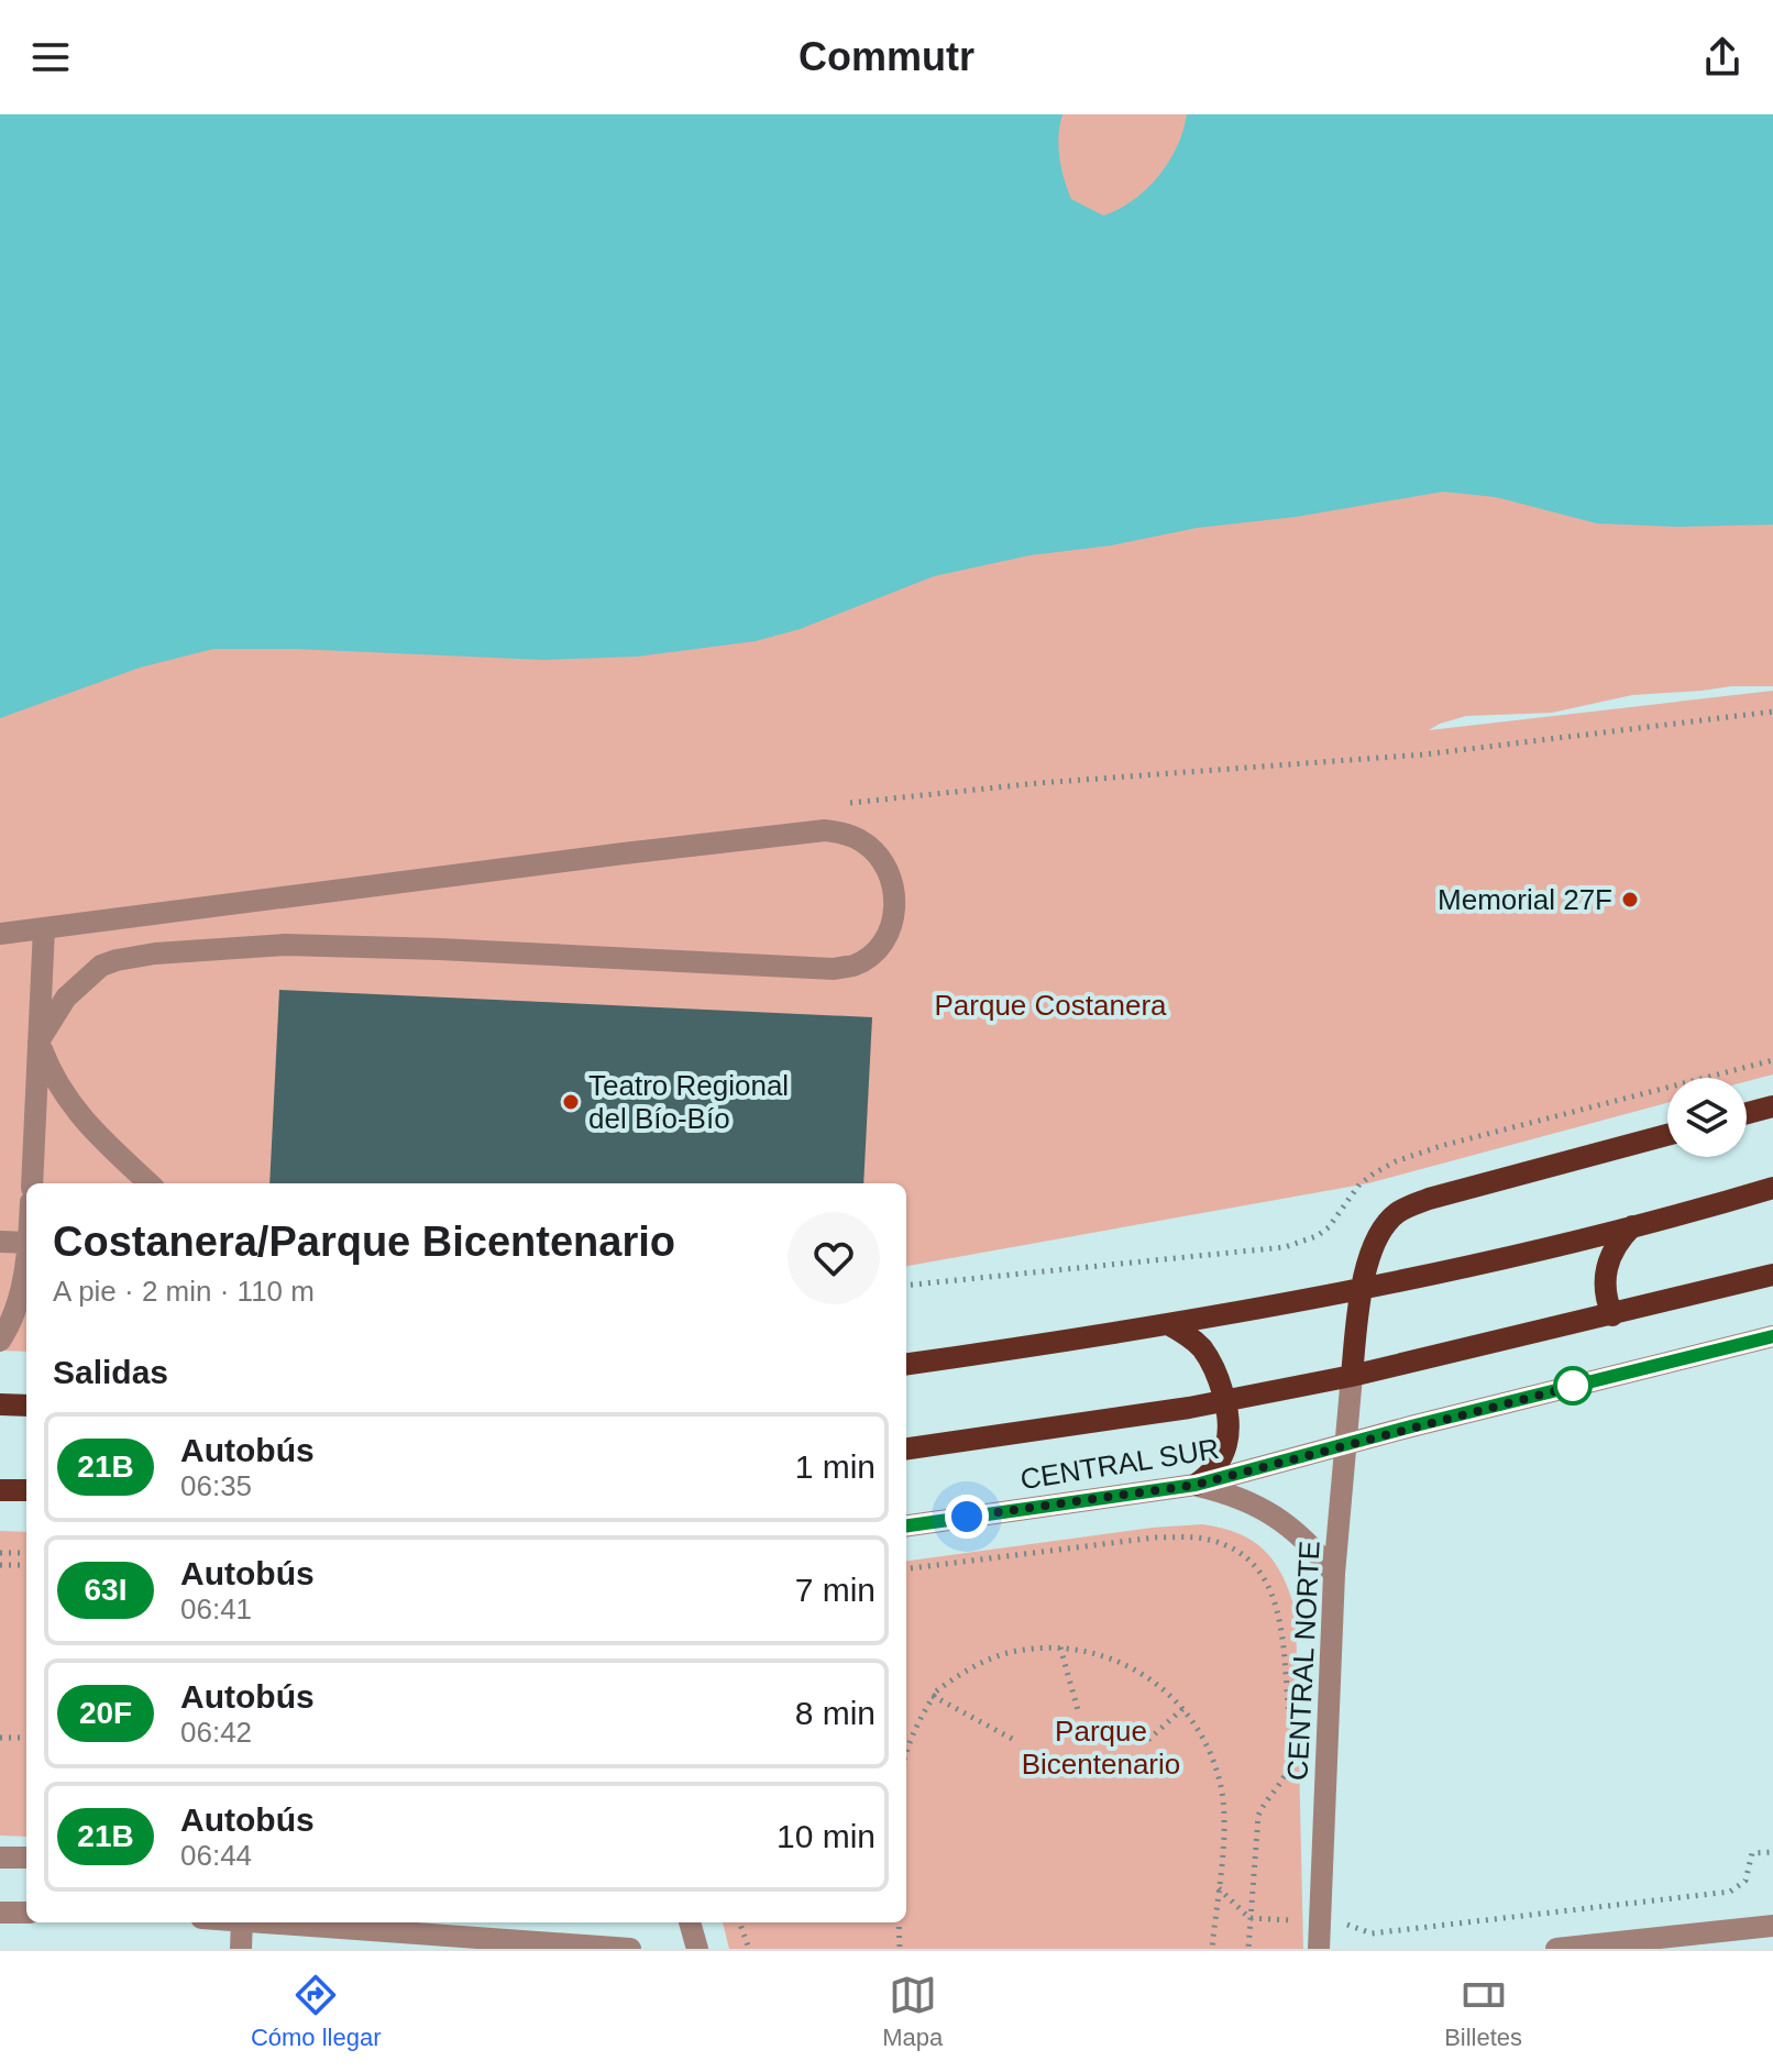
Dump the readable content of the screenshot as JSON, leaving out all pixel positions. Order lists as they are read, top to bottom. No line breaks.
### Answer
{"streets":{"street":["CENTRAL SUR","CENTRAL NORTE"]},"crossings":[["CENTRAL SUR","CENTRAL NORTE"]],"parks":["Parque Costanera","Parque Bicentenario"],"places":["Memorial 27F","Teatro Regional del Bío-Bío"],"lines":["bus line 21B"],"page":{"header":"Commutr","heading":[["Costanera/Parque Bicentenario","A pie · 2 min · 110 m"],"Salidas"],"list":[{"mark":"21B","name":"Autobús","note":"06:35","value":"1 min"},{"mark":"63I","name":"Autobús","note":"06:41","value":"7 min"},{"mark":"20F","name":"Autobús","note":"06:42","value":"8 min"},{"mark":"21B","name":"Autobús","note":"06:44","value":"10 min"}],"tabs":["Cómo llegar","Mapa","Billetes"]}}
